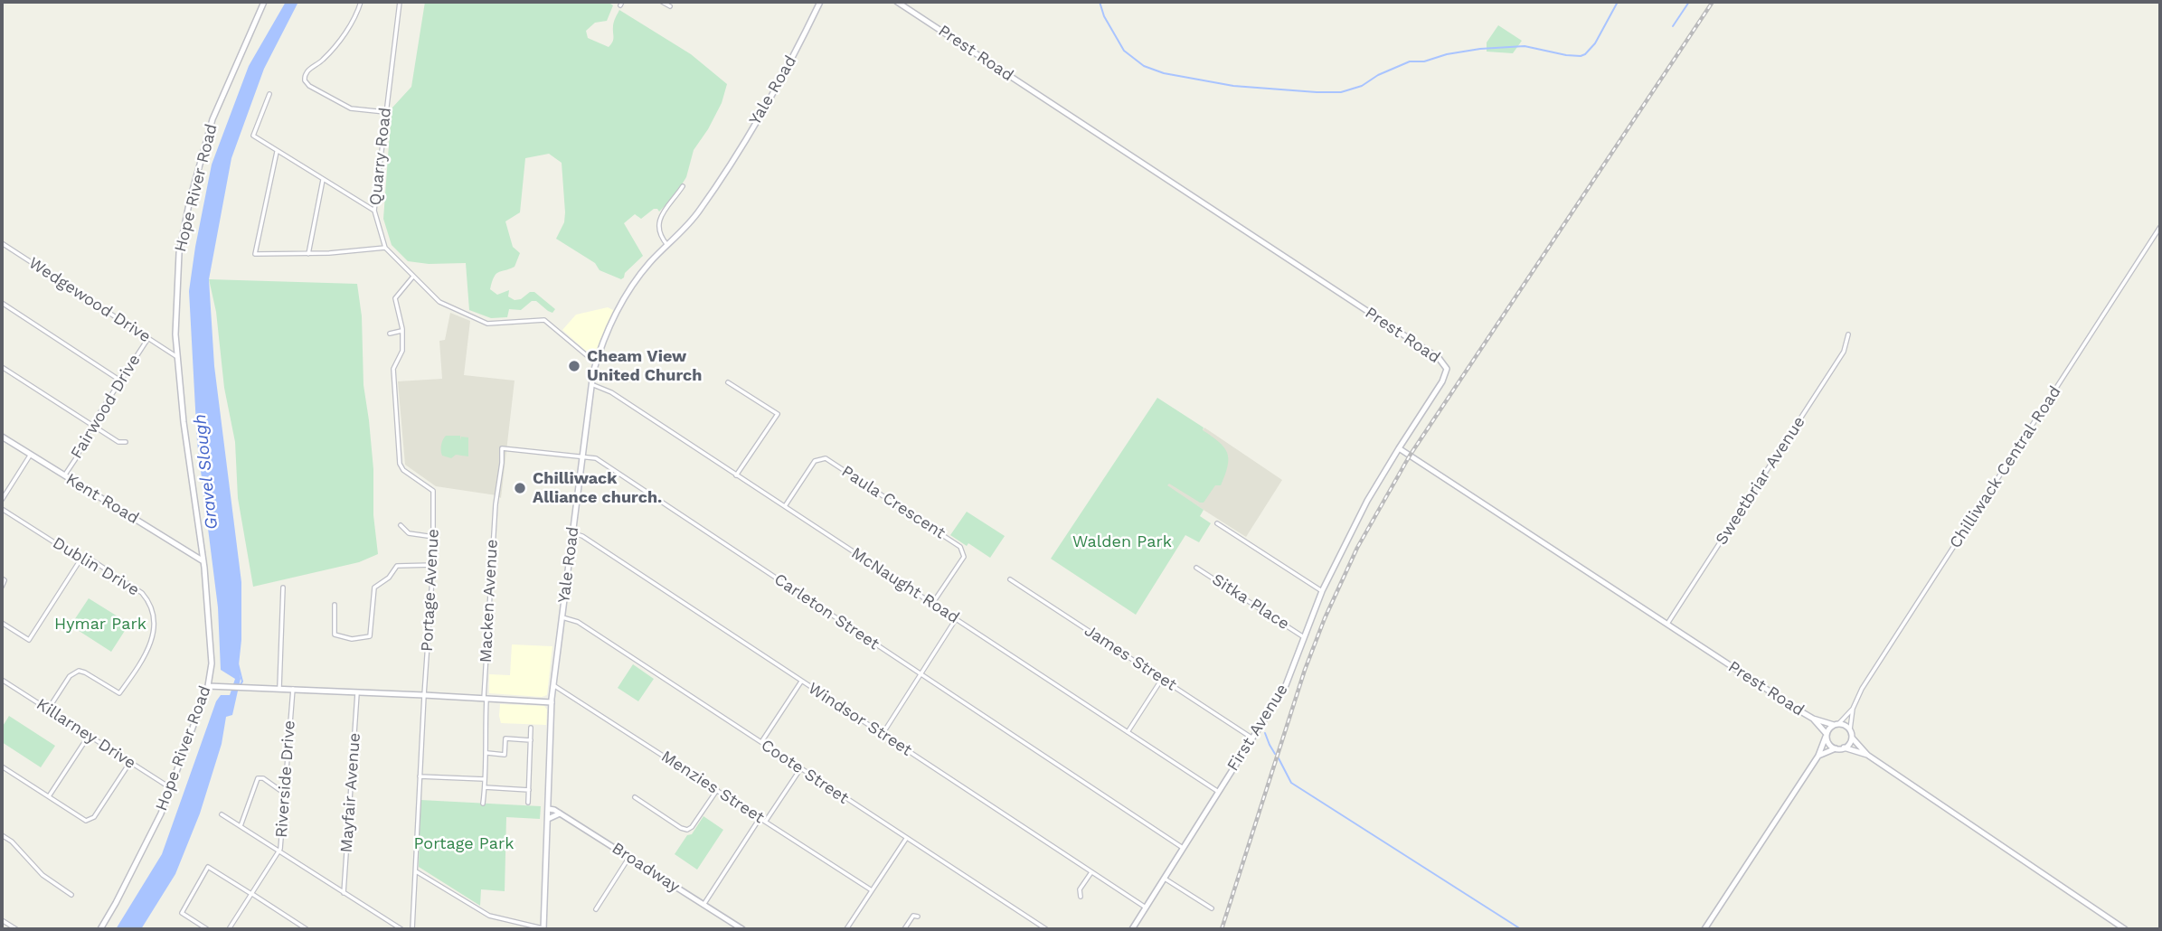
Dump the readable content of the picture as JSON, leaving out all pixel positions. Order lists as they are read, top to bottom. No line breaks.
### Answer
{"streets":{"street":["Prest Road","Yale Road","Quarry Road","Hope River Road","Wedgewood Drive","Fairwood Drive","Chilliwack Central Road","Sweetbriar Avenue","Kent Road","Paula Crescent","Dublin Drive","McNaught Road","Portage Avenue","Macken Avenue","Sitka Place","Carleton Street","James Street","Windsor Street","First Avenue","Killarney Drive","Coote Street","Riverside Drive","Menzies Street","Mayfair Avenue","Broadway"]},"crossings":[["Prest Road","Chilliwack Central Road"],["Prest Road","Sweetbriar Avenue"],["Prest Road","First Avenue"],["Yale Road","Quarry Road"],["Yale Road","McNaught Road"],["Yale Road","Carleton Street"],["Yale Road","Windsor Street"],["Yale Road","Coote Street"],["Yale Road","Menzies Street"],["Yale Road","Broadway"],["Quarry Road","Portage Avenue"],["Hope River Road","Wedgewood Drive"],["Hope River Road","Kent Road"],["Hope River Road","Killarney Drive"],["Wedgewood Drive","Fairwood Drive"],["Fairwood Drive","Kent Road"],["Paula Crescent","McNaught Road"],["Dublin Drive","Killarney Drive"],["McNaught Road","First Avenue"],["Macken Avenue","Carleton Street"],["Sitka Place","First Avenue"],["Carleton Street","First Avenue"],["James Street","First Avenue"],["Windsor Street","First Avenue"]],"water":["Gravel Slough"],"parks":["Walden Park","Hymar Park","Portage Park"],"places":["Cheam View United Church","Chilliwack Alliance church."]}
